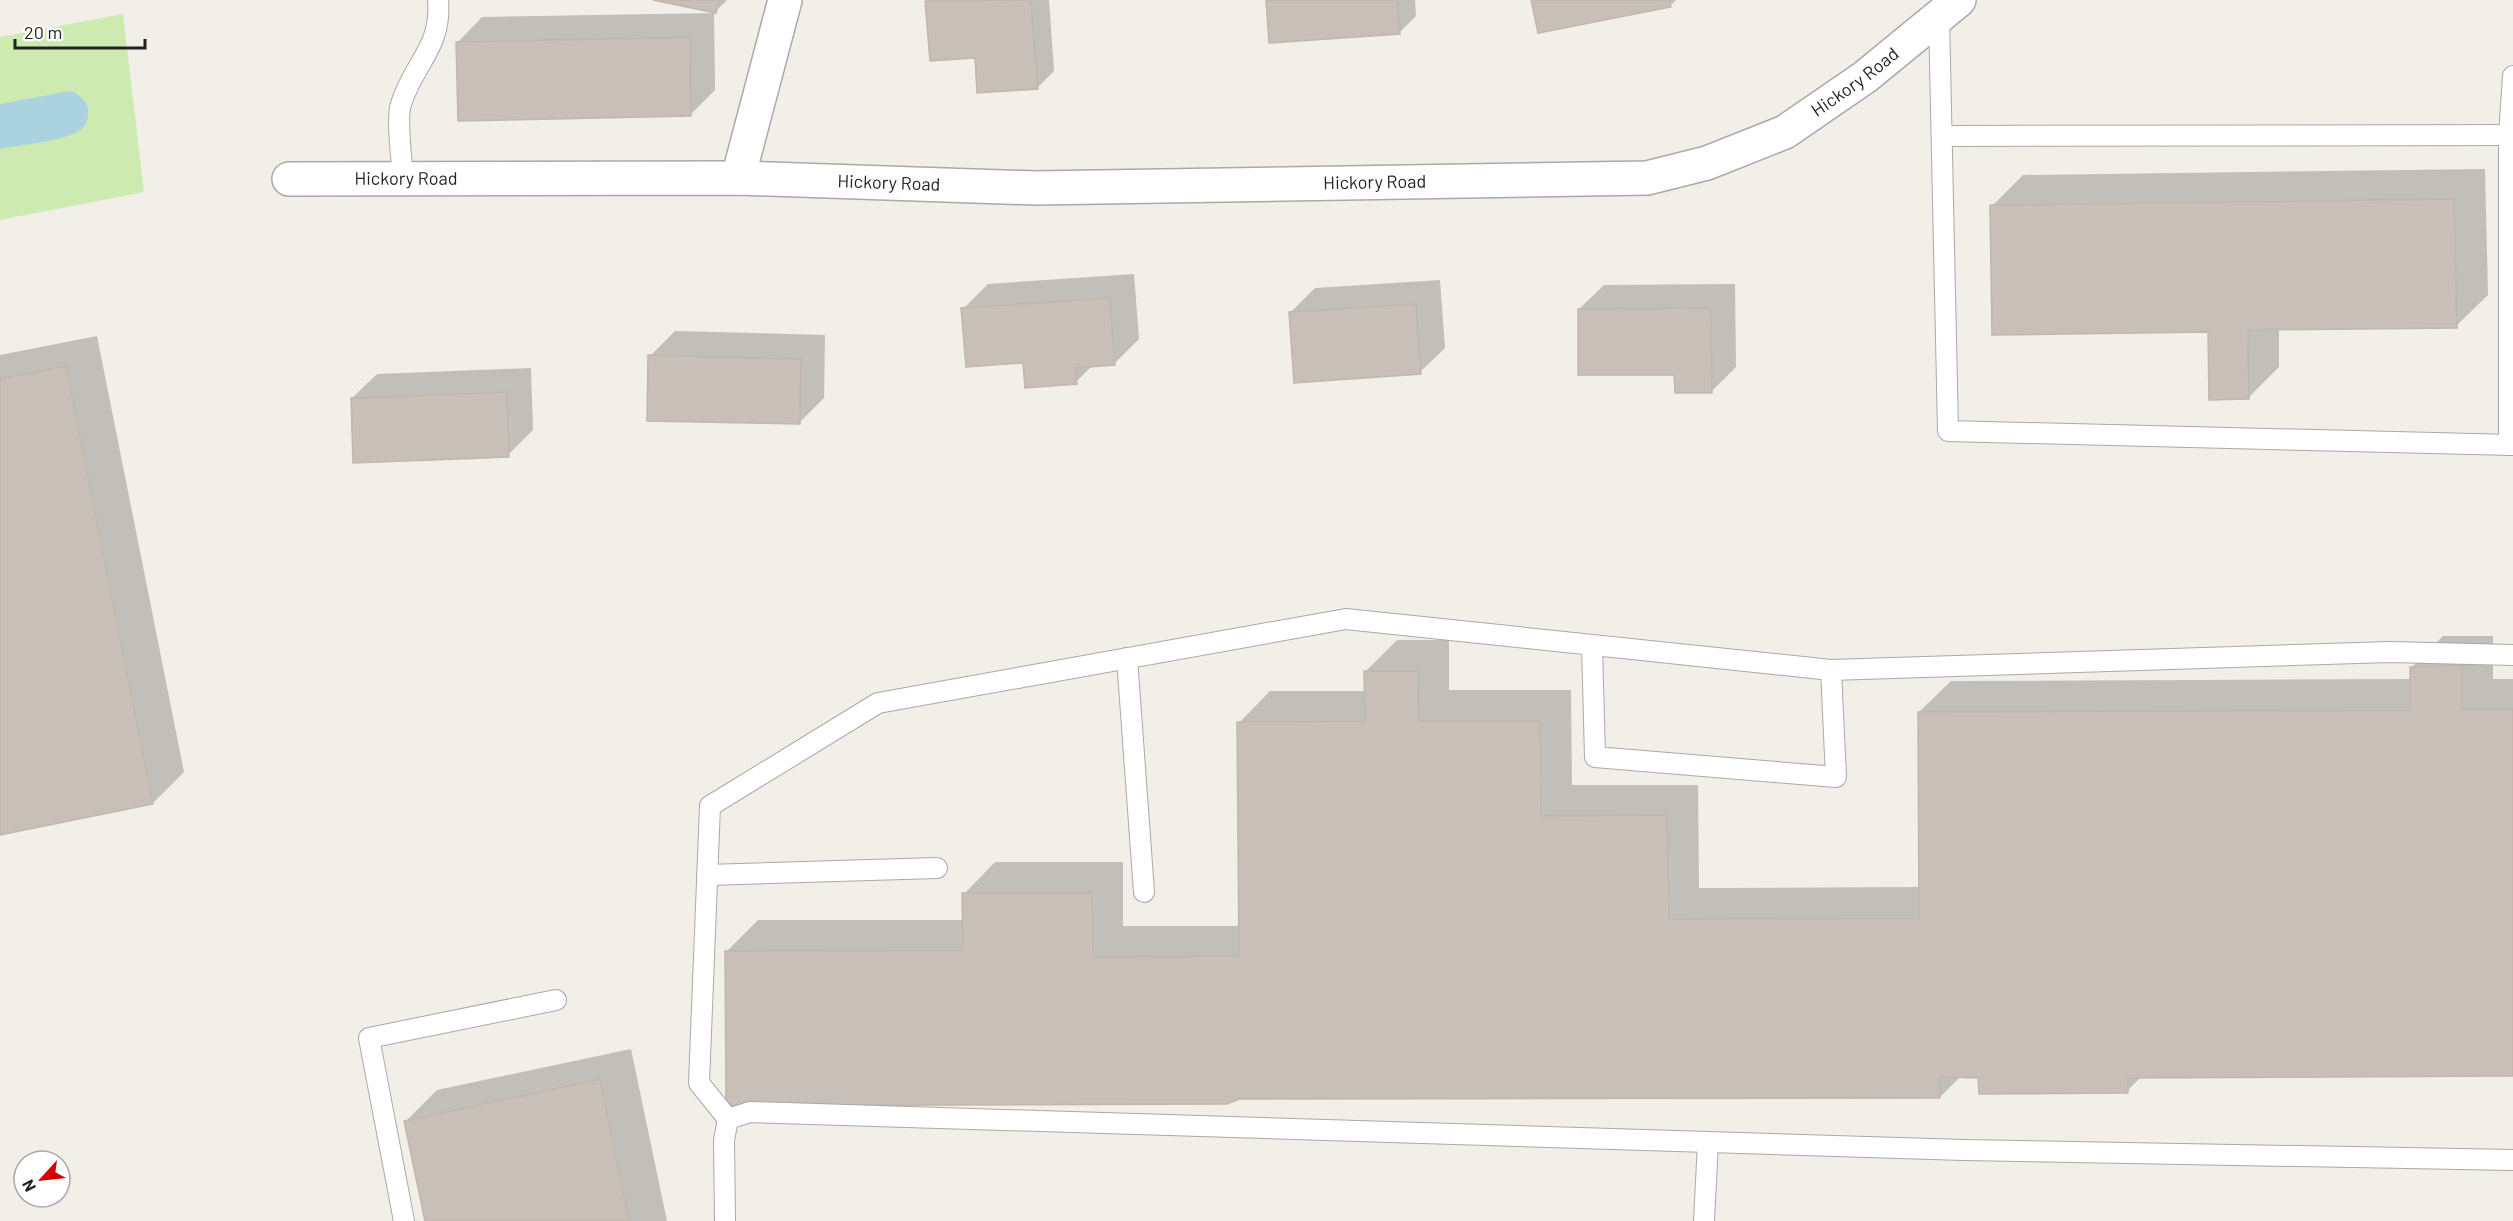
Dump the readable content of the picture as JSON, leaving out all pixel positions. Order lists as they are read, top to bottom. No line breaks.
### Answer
{"streets":{"street":["Hickory Road"]},"scale_bar":"20 m","north":"bottom left"}
